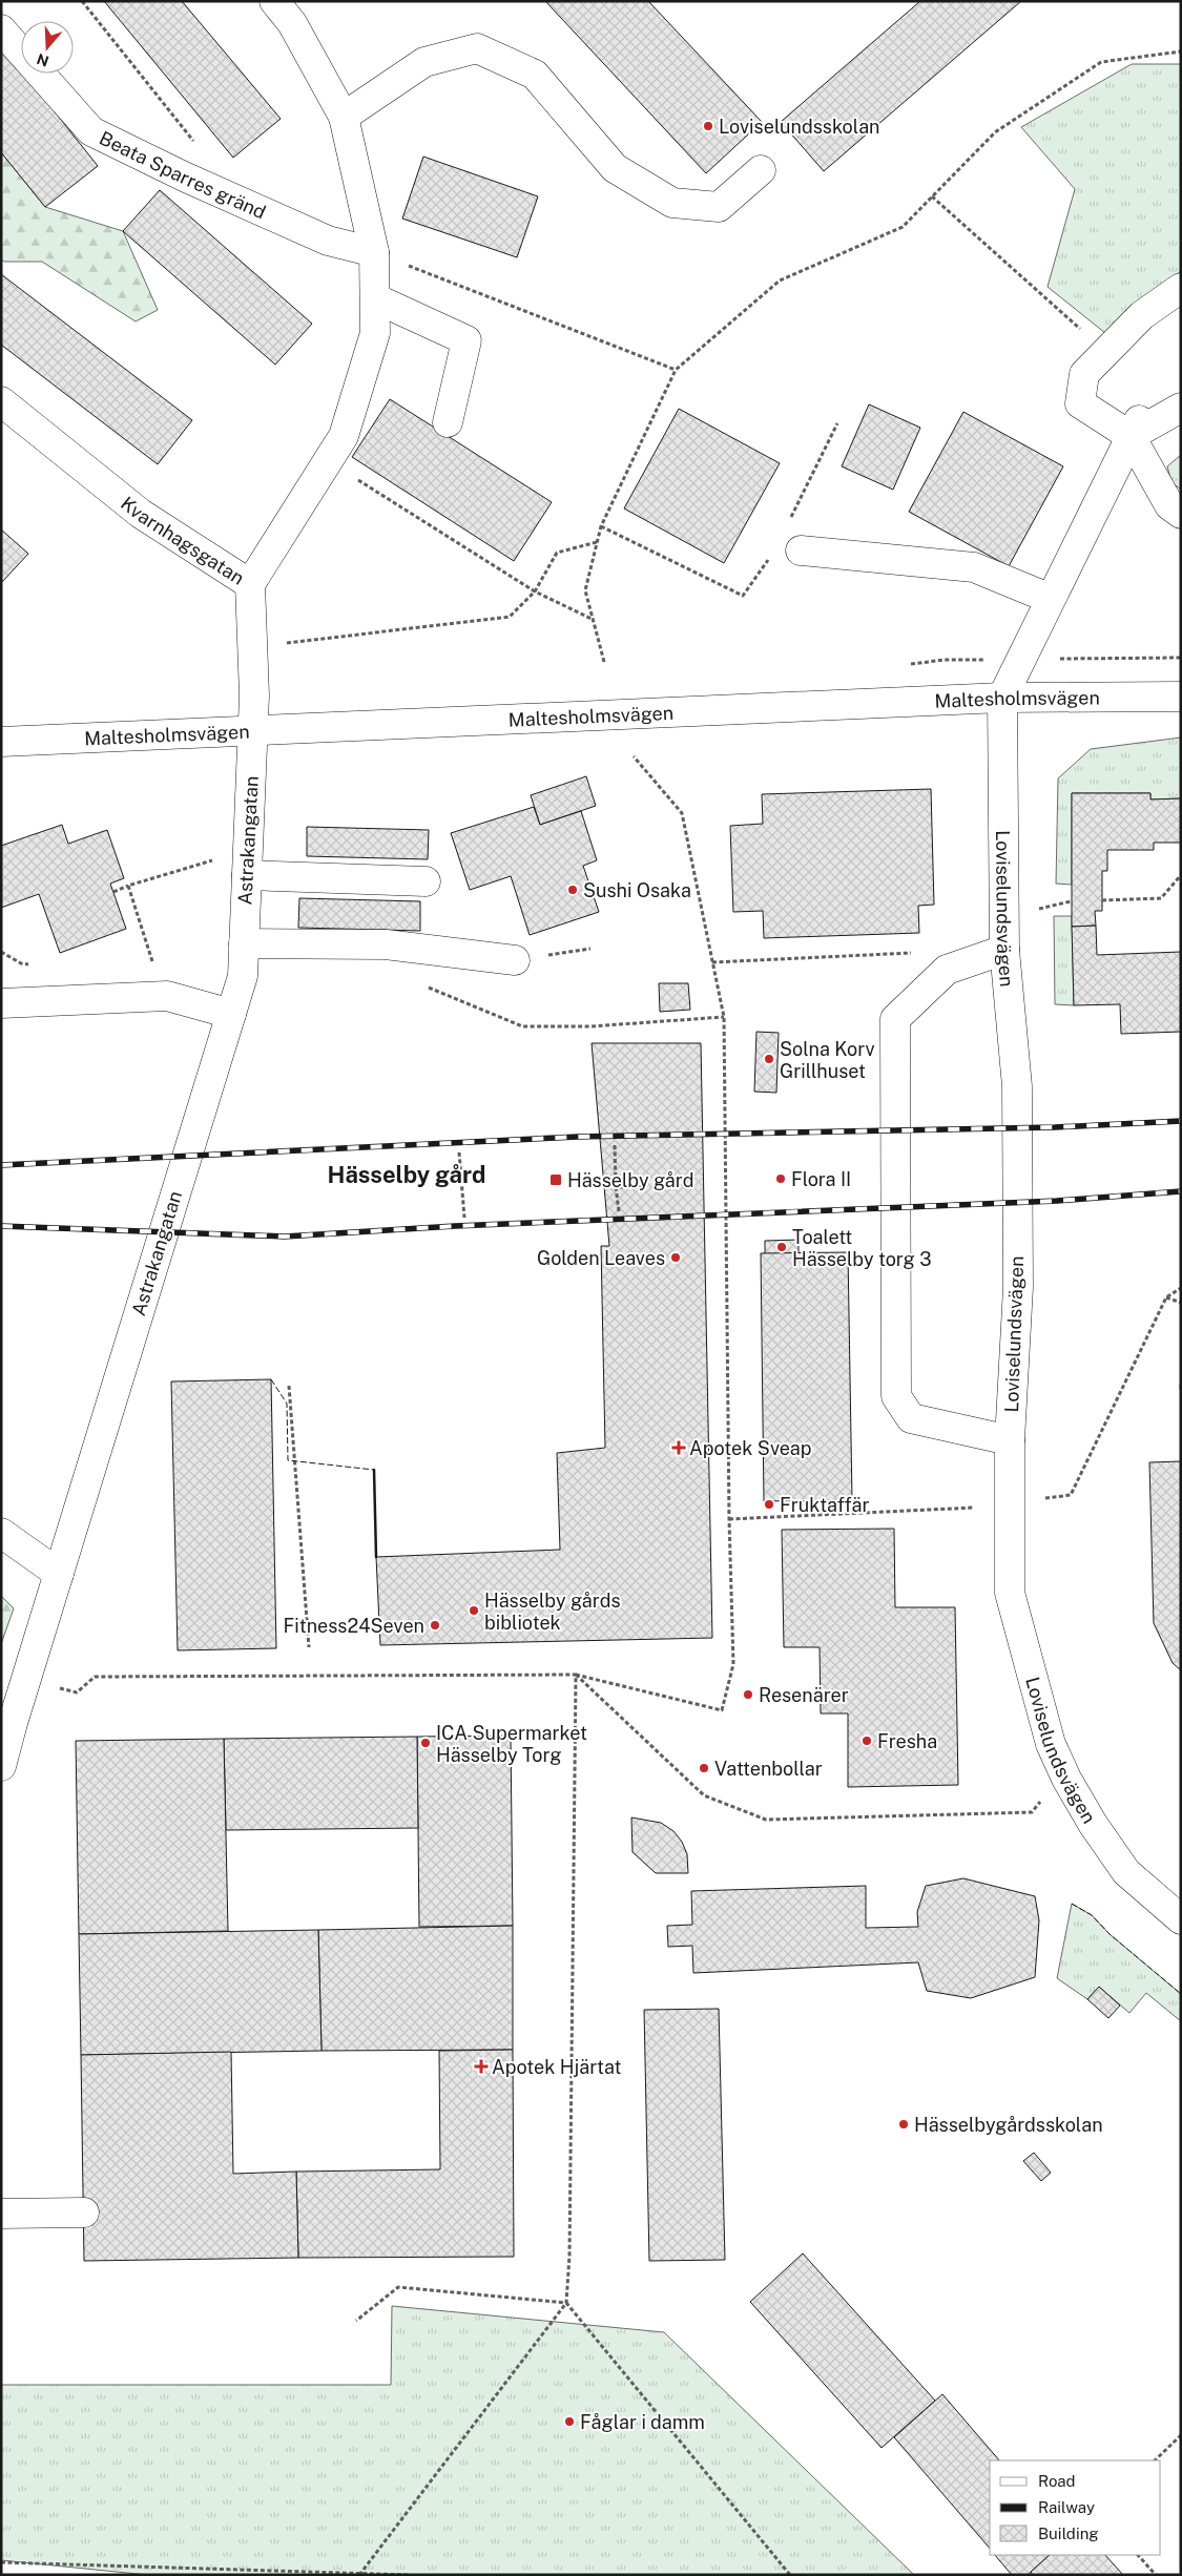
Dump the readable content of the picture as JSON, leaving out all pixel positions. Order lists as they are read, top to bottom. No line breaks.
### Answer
{"streets":{"street":["Beata Sparres gränd","Kvarnhagsgatan","Maltesholmsvägen","Astrakangatan","Loviselundsvägen"]},"crossings":[["Kvarnhagsgatan","Maltesholmsvägen"],["Kvarnhagsgatan","Astrakangatan"],["Maltesholmsvägen","Astrakangatan"],["Maltesholmsvägen","Loviselundsvägen"]],"districts":["Hässelby gård"],"places":{"other":["Loviselundsskolan","Sushi Osaka","Solna Korv Grillhuset","Flora II","Toalett Hässelby torg 3","Golden Leaves","Fruktaffär","Hässelby gårds bibliotek","Fitness24Seven","Resenärer","Fresha","ICA Supermarket Hässelby Torg","Vattenbollar","Hässelbygårdsskolan","Fåglar i damm"],"transit":["Hässelby gård"],"health":["Apotek Sveap","Apotek Hjärtat"]},"legend":["Road","Railway","Building"],"north":"bottom"}
